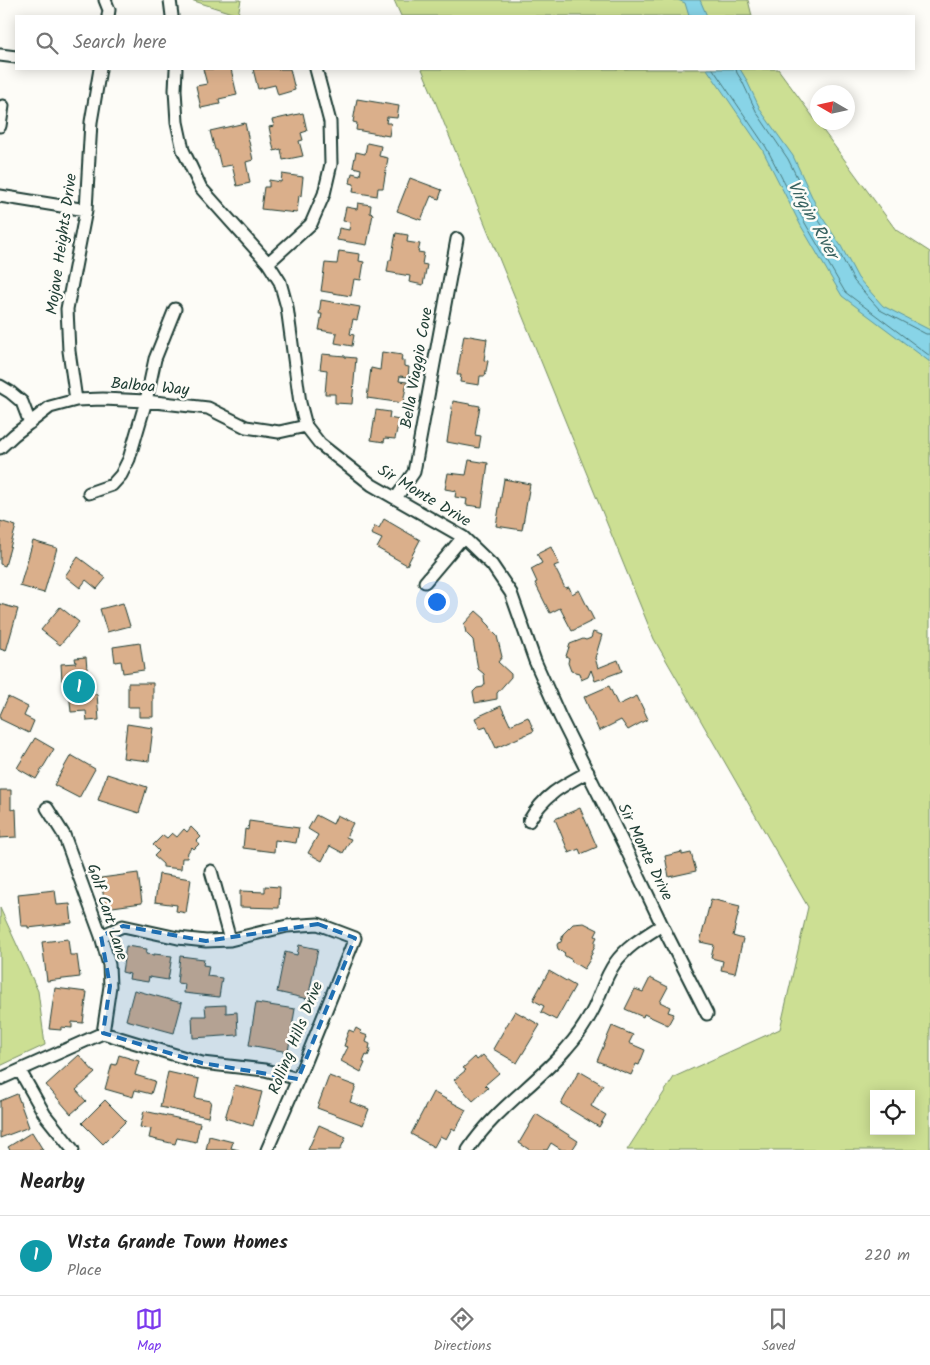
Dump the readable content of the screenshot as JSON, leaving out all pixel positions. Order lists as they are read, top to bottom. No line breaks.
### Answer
{"streets":{"street":["Mojave Heights Drive","Bella Viaggio Cove","Balboa Way","Sir Monte Drive","Golf Cart Lane","Rolling Hills Drive"]},"crossings":[["Mojave Heights Drive","Balboa Way"],["Bella Viaggio Cove","Sir Monte Drive"],["Balboa Way","Sir Monte Drive"]],"water":["Virgin River"],"north":"left","page":{"search":"Search here","pins":"1","heading":"Nearby","list":[{"mark":"1","name":"VIsta Grande Town Homes","note":"Place","value":"220 m"}],"nav":["Map","Directions","Saved"]}}
